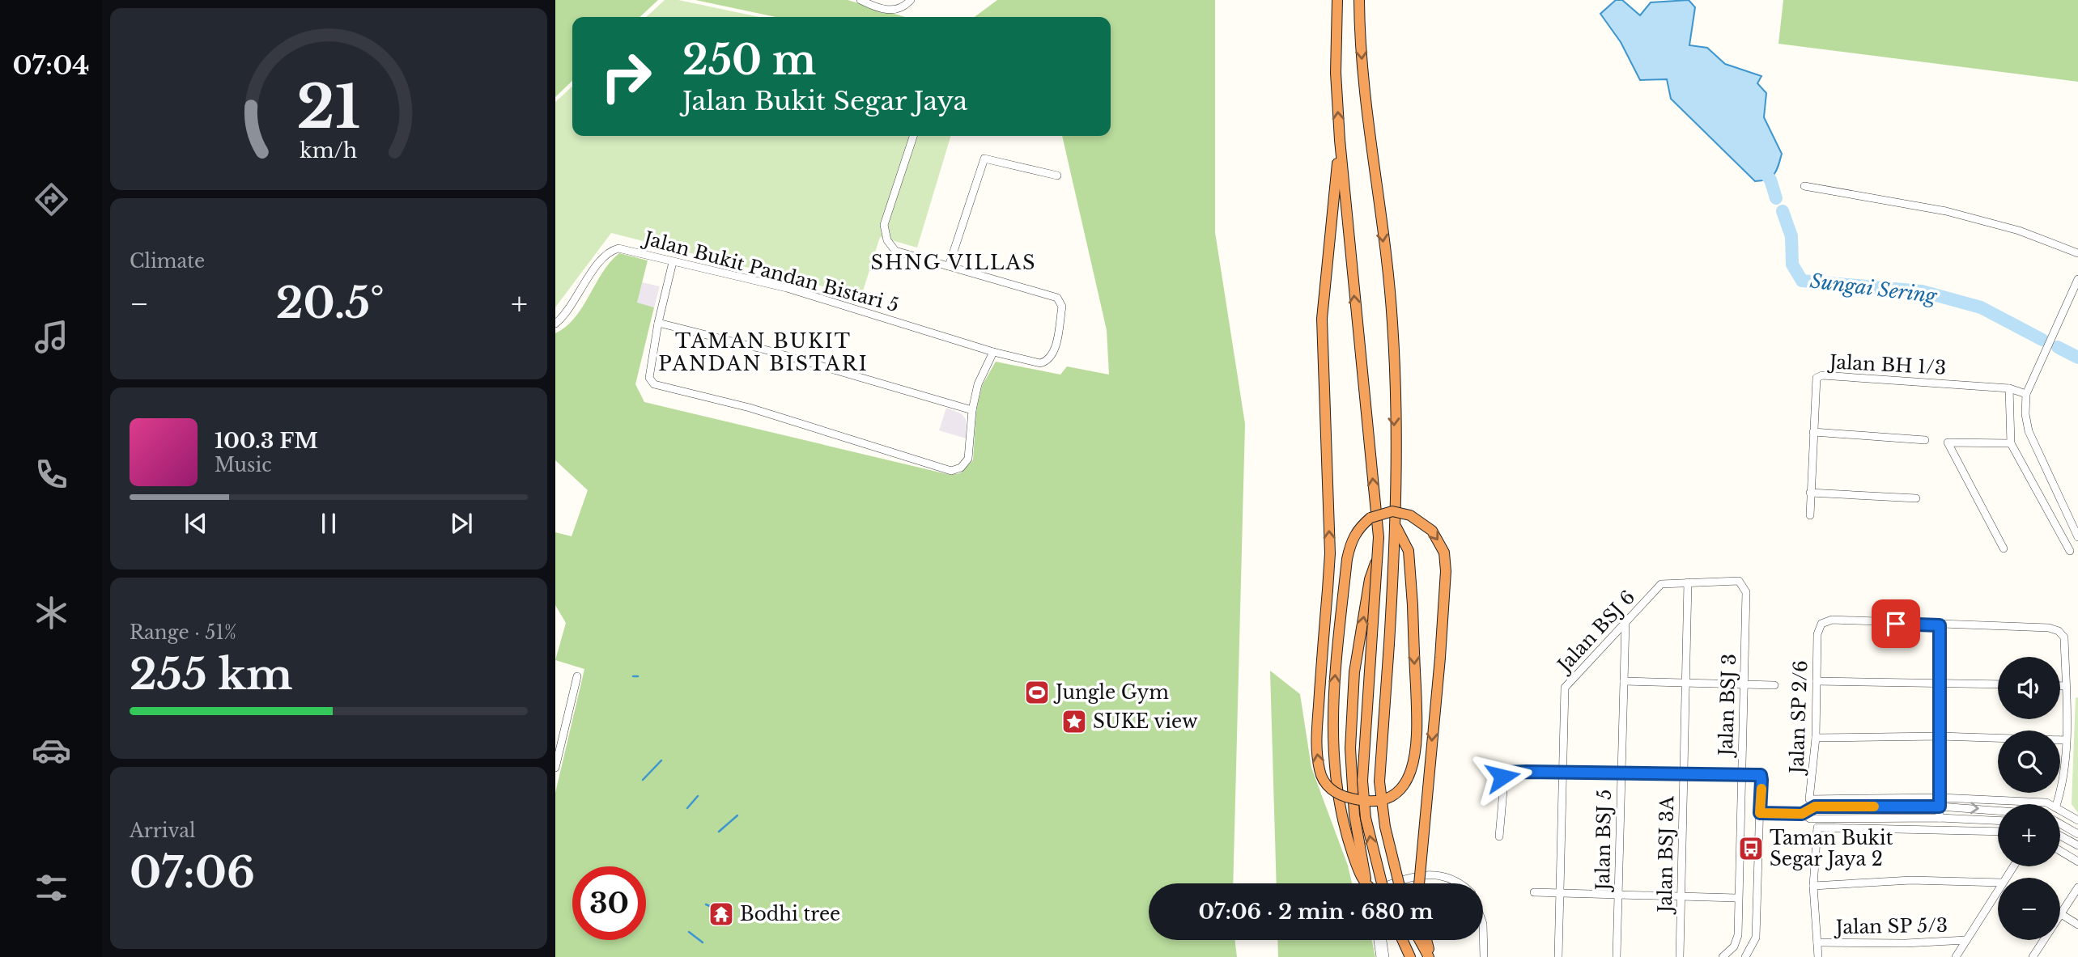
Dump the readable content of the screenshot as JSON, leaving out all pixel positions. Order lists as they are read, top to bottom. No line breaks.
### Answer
{"streets":{"street":["Jalan Bukit Pandan Bistari 5","Jalan BH 1/3","Jalan BSJ 6","Jalan BSJ 3","Jalan SP 2/6","Jalan BSJ 5","Jalan BSJ 3A","Jalan SP 5/3"]},"crossings":[["Jalan BSJ 6","Jalan BSJ 3"],["Jalan BSJ 6","Jalan BSJ 5"],["Jalan BSJ 6","Jalan BSJ 3A"]],"districts":["SHNG VILLAS","TAMAN BUKIT PANDAN BISTARI"],"water":["Sungai Sering"],"places":{"sports":["Jungle Gym"],"place":["SUKE view"],"bus stop":["Taman Bukit Segar Jaya 2"],"temple":["Bodhi tree"]},"page":{"tabs":"07:04","turn":["250 m","Jalan Bukit Segar Jaya"],"tile":["Climate",["Range · 51%","255 km"],["Arrival","07:06"]],"heat":["−","20.5°","+"],"song":["100.3 FM","Music"],"map_buttons":["+","−"],"limit":"30","trip":"07:06 · 2 min · 680 m","gauge":["21","km/h"]}}
